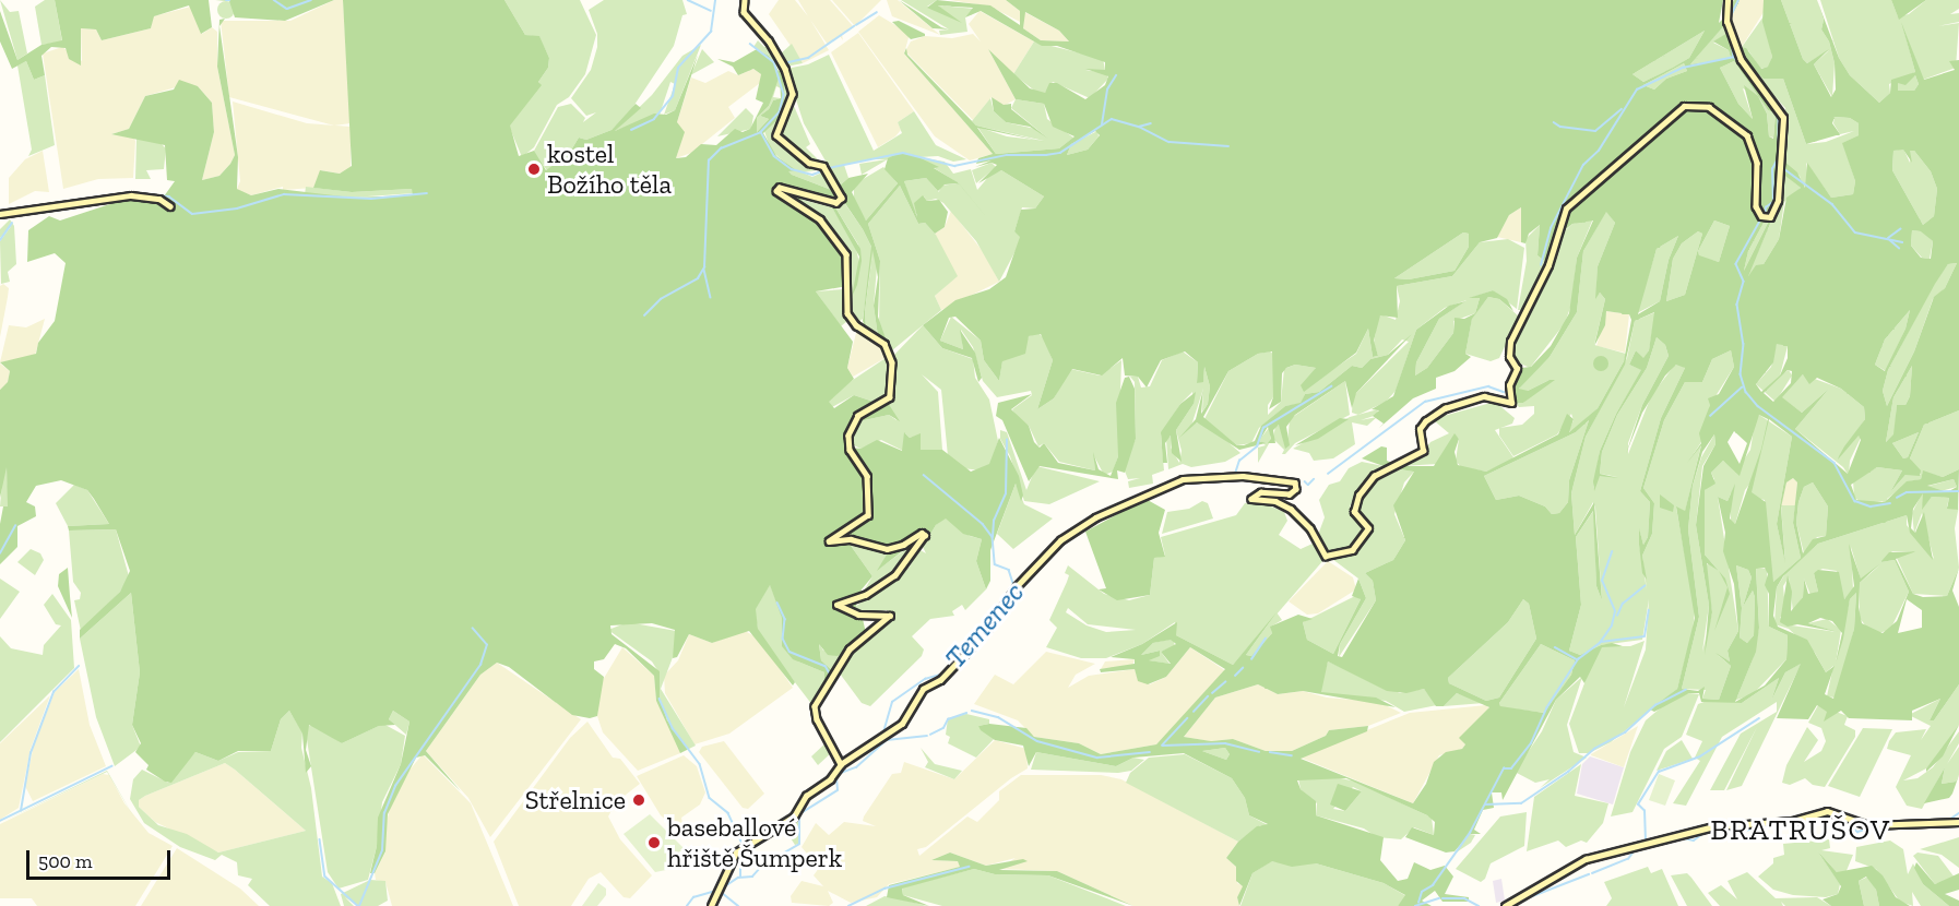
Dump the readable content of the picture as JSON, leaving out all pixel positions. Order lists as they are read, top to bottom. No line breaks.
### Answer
{"districts":["BRATRUŠOV"],"water":["Temenec"],"places":["kostel Božího těla","Střelnice","baseballové hřiště Šumperk"],"scale_bar":"500 m"}
